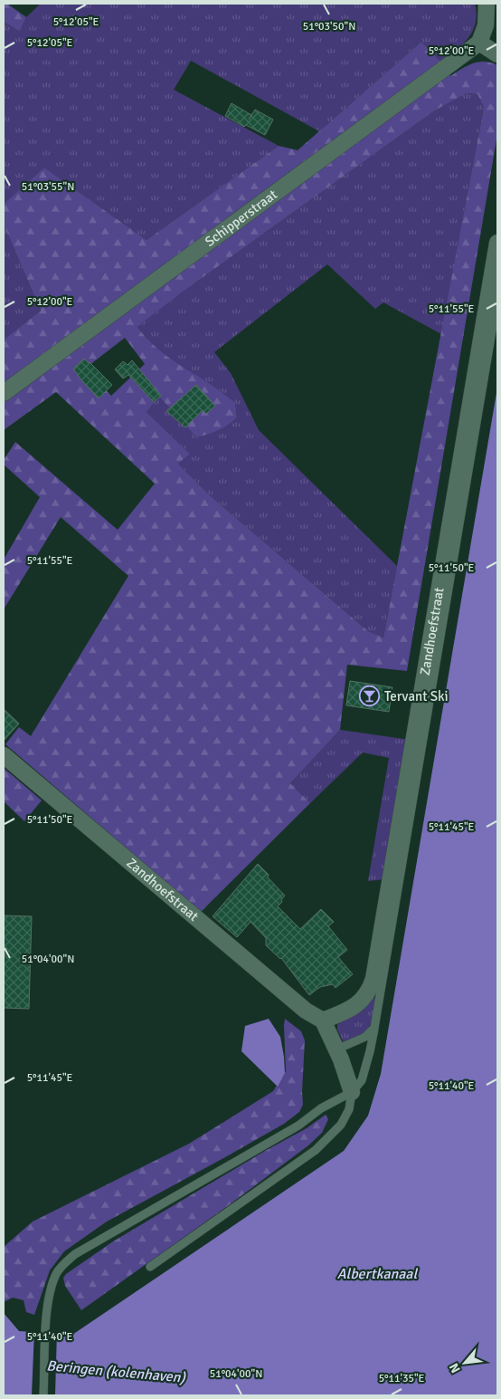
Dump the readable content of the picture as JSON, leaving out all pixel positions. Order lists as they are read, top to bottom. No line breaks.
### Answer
{"streets":{"street":["Schipperstraat","Zandhoefstraat"]},"water":["Albertkanaal","Beringen (kolenhaven)"],"places":{"bar":["Tervant Ski"]},"north":"bottom left","coordinates":["5°12'05\"E","51°03'50\"N","5°12'00\"E","51°03'55\"N","5°11'55\"E","5°11'50\"E","5°11'45\"E","51°04'00\"N","5°11'40\"E","5°11'35\"E"]}
